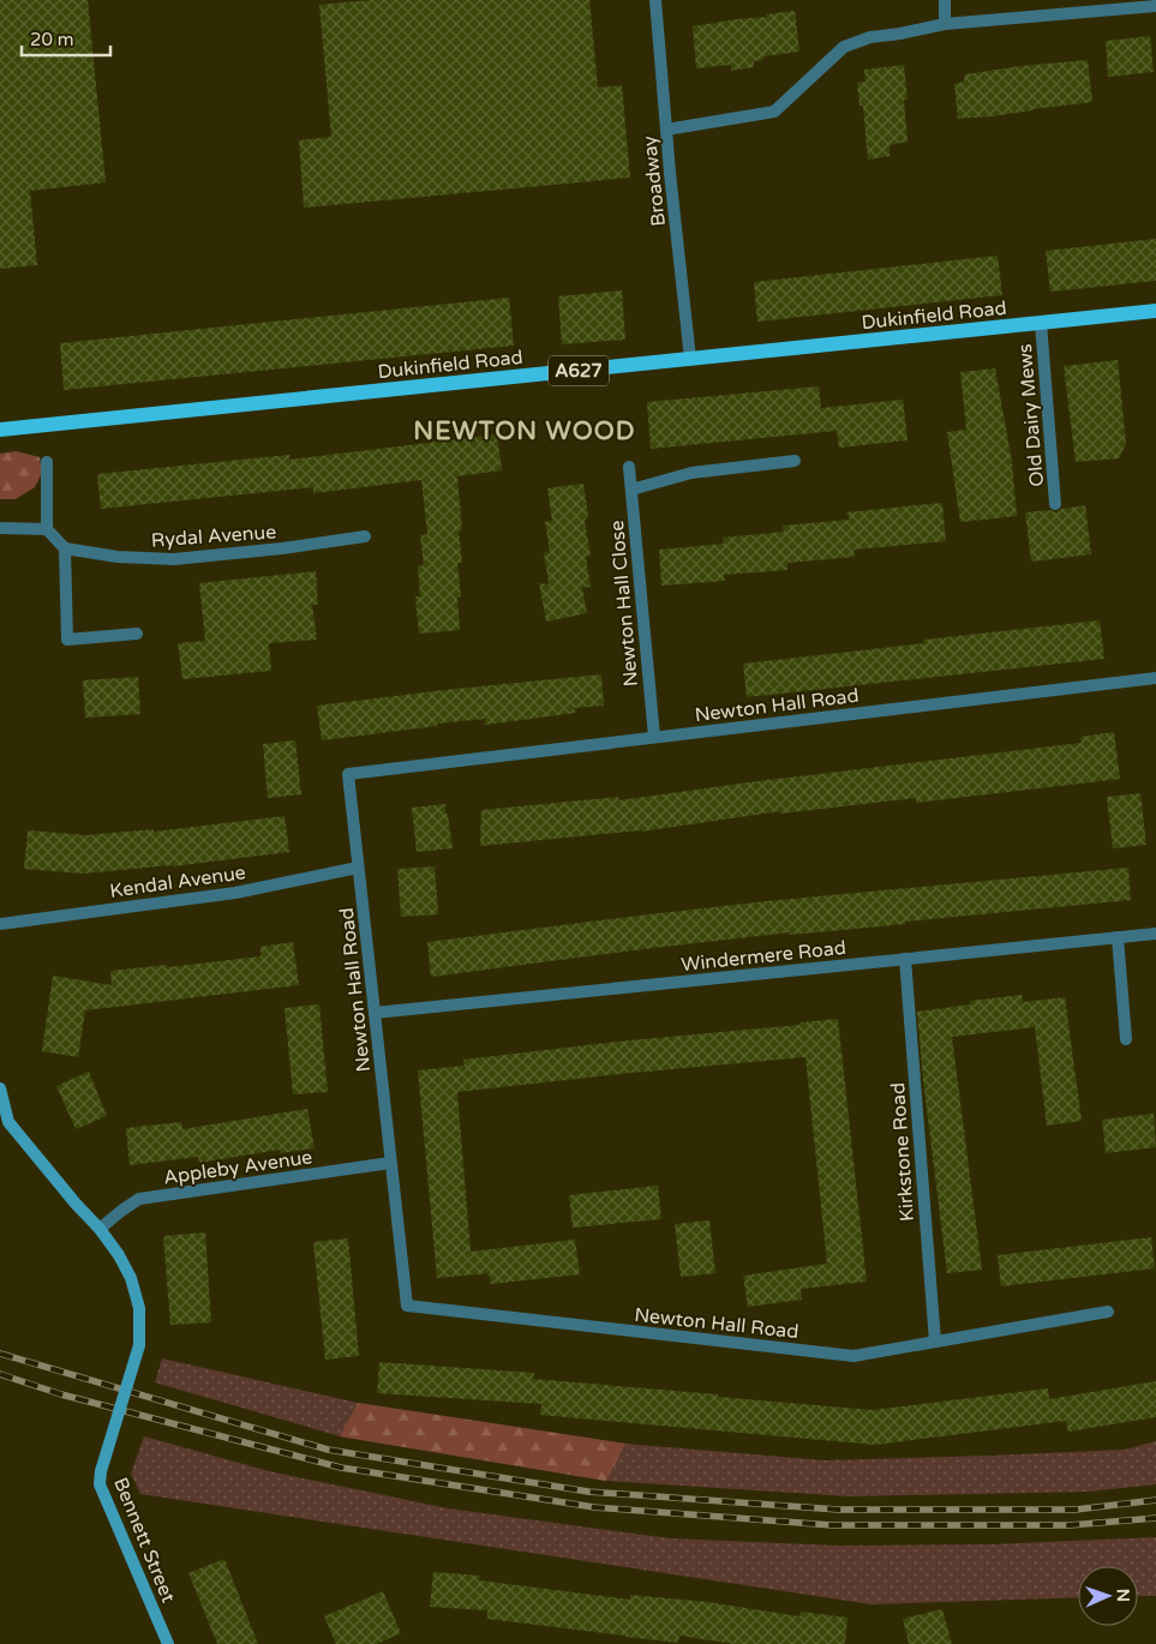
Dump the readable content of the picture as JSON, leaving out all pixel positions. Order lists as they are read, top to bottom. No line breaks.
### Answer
{"streets":{"main road":["Dukinfield Road","A627"],"street":["Broadway","Old Dairy Mews","Rydal Avenue","Newton Hall Close","Newton Hall Road","Kendal Avenue","Windermere Road","Kirkstone Road","Appleby Avenue","Bennett Street"]},"crossings":[["Broadway","Dukinfield Road"],["Dukinfield Road","Old Dairy Mews"],["Newton Hall Close","Newton Hall Road"],["Newton Hall Road","Kendal Avenue"],["Newton Hall Road","Windermere Road"],["Newton Hall Road","Kirkstone Road"],["Newton Hall Road","Appleby Avenue"],["Windermere Road","Kirkstone Road"],["Appleby Avenue","Bennett Street"]],"districts":["NEWTON WOOD"],"scale_bar":"20 m","north":"right"}
